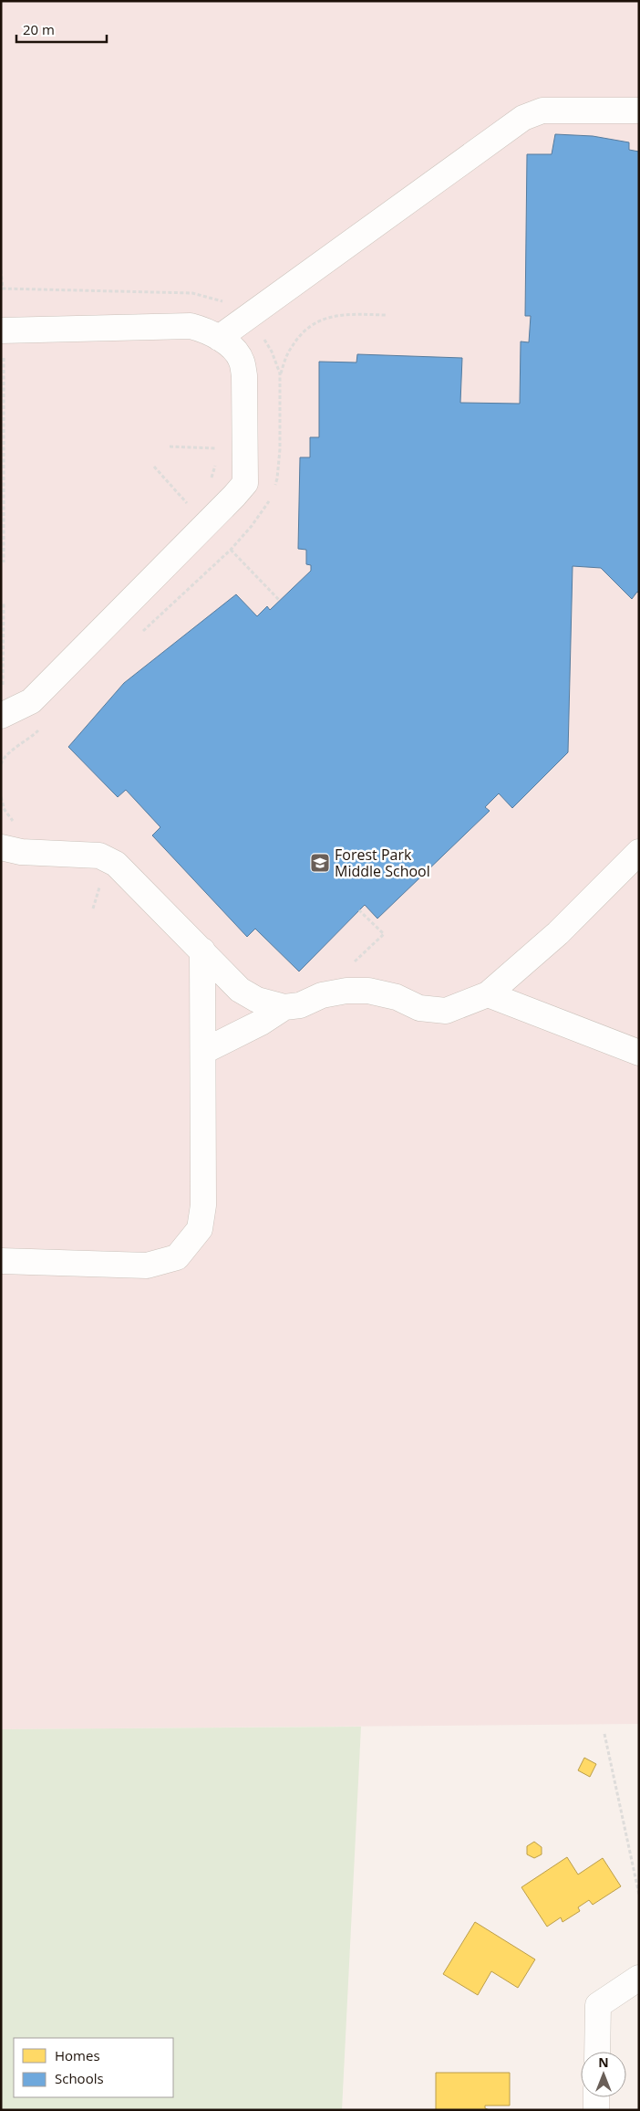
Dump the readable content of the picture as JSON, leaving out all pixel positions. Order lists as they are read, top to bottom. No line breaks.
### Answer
{"places":{"school or university":["Forest Park Middle School"]},"legend":["Homes","Schools"],"scale_bar":"20 m","north":"top"}
